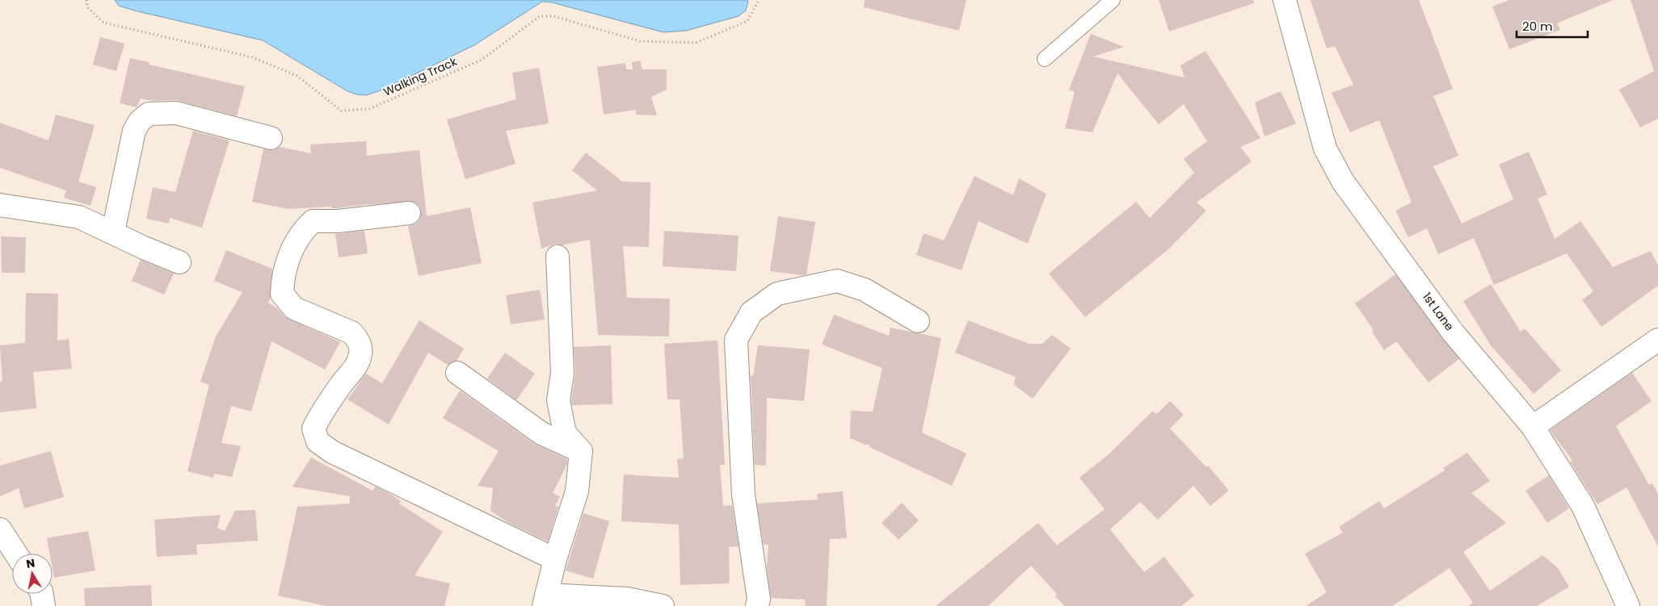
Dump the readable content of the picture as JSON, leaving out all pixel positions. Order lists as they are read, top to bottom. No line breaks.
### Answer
{"streets":{"street":["1st Lane"],"path":["Walking Track"]},"scale_bar":"20 m","north":"top"}
